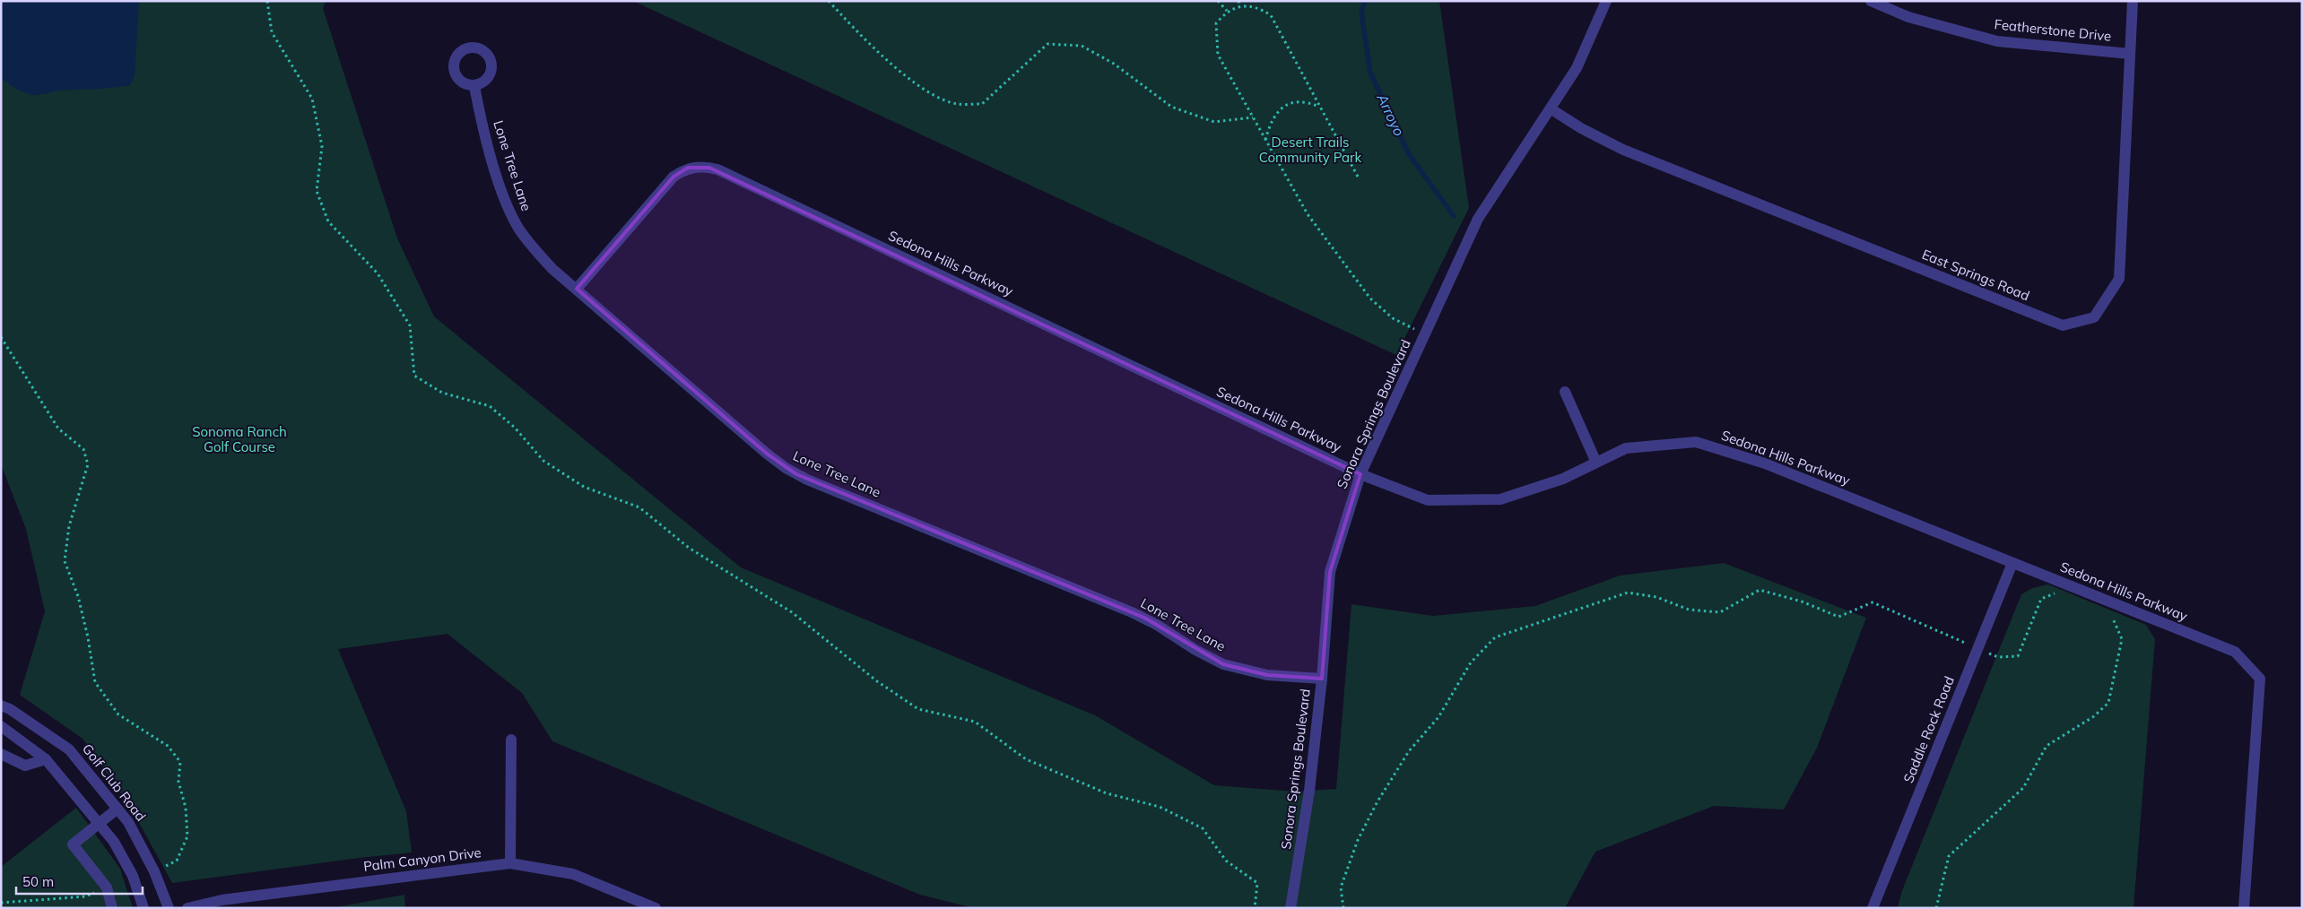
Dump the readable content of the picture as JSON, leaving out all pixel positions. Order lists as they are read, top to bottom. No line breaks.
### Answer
{"streets":{"street":["Featherstone Drive","Lone Tree Lane","Sedona Hills Parkway","East Springs Road","Sonora Springs Boulevard","Saddle Rock Road","Golf Club Road","Palm Canyon Drive"]},"crossings":[["Featherstone Drive","East Springs Road"],["Lone Tree Lane","Sedona Hills Parkway"],["Lone Tree Lane","Sonora Springs Boulevard"],["Sedona Hills Parkway","Sonora Springs Boulevard"],["Sedona Hills Parkway","Saddle Rock Road"],["East Springs Road","Sonora Springs Boulevard"]],"water":["Arroyo"],"parks":["Desert Trails Community Park","Sonoma Ranch Golf Course"],"scale_bar":"50 m"}
